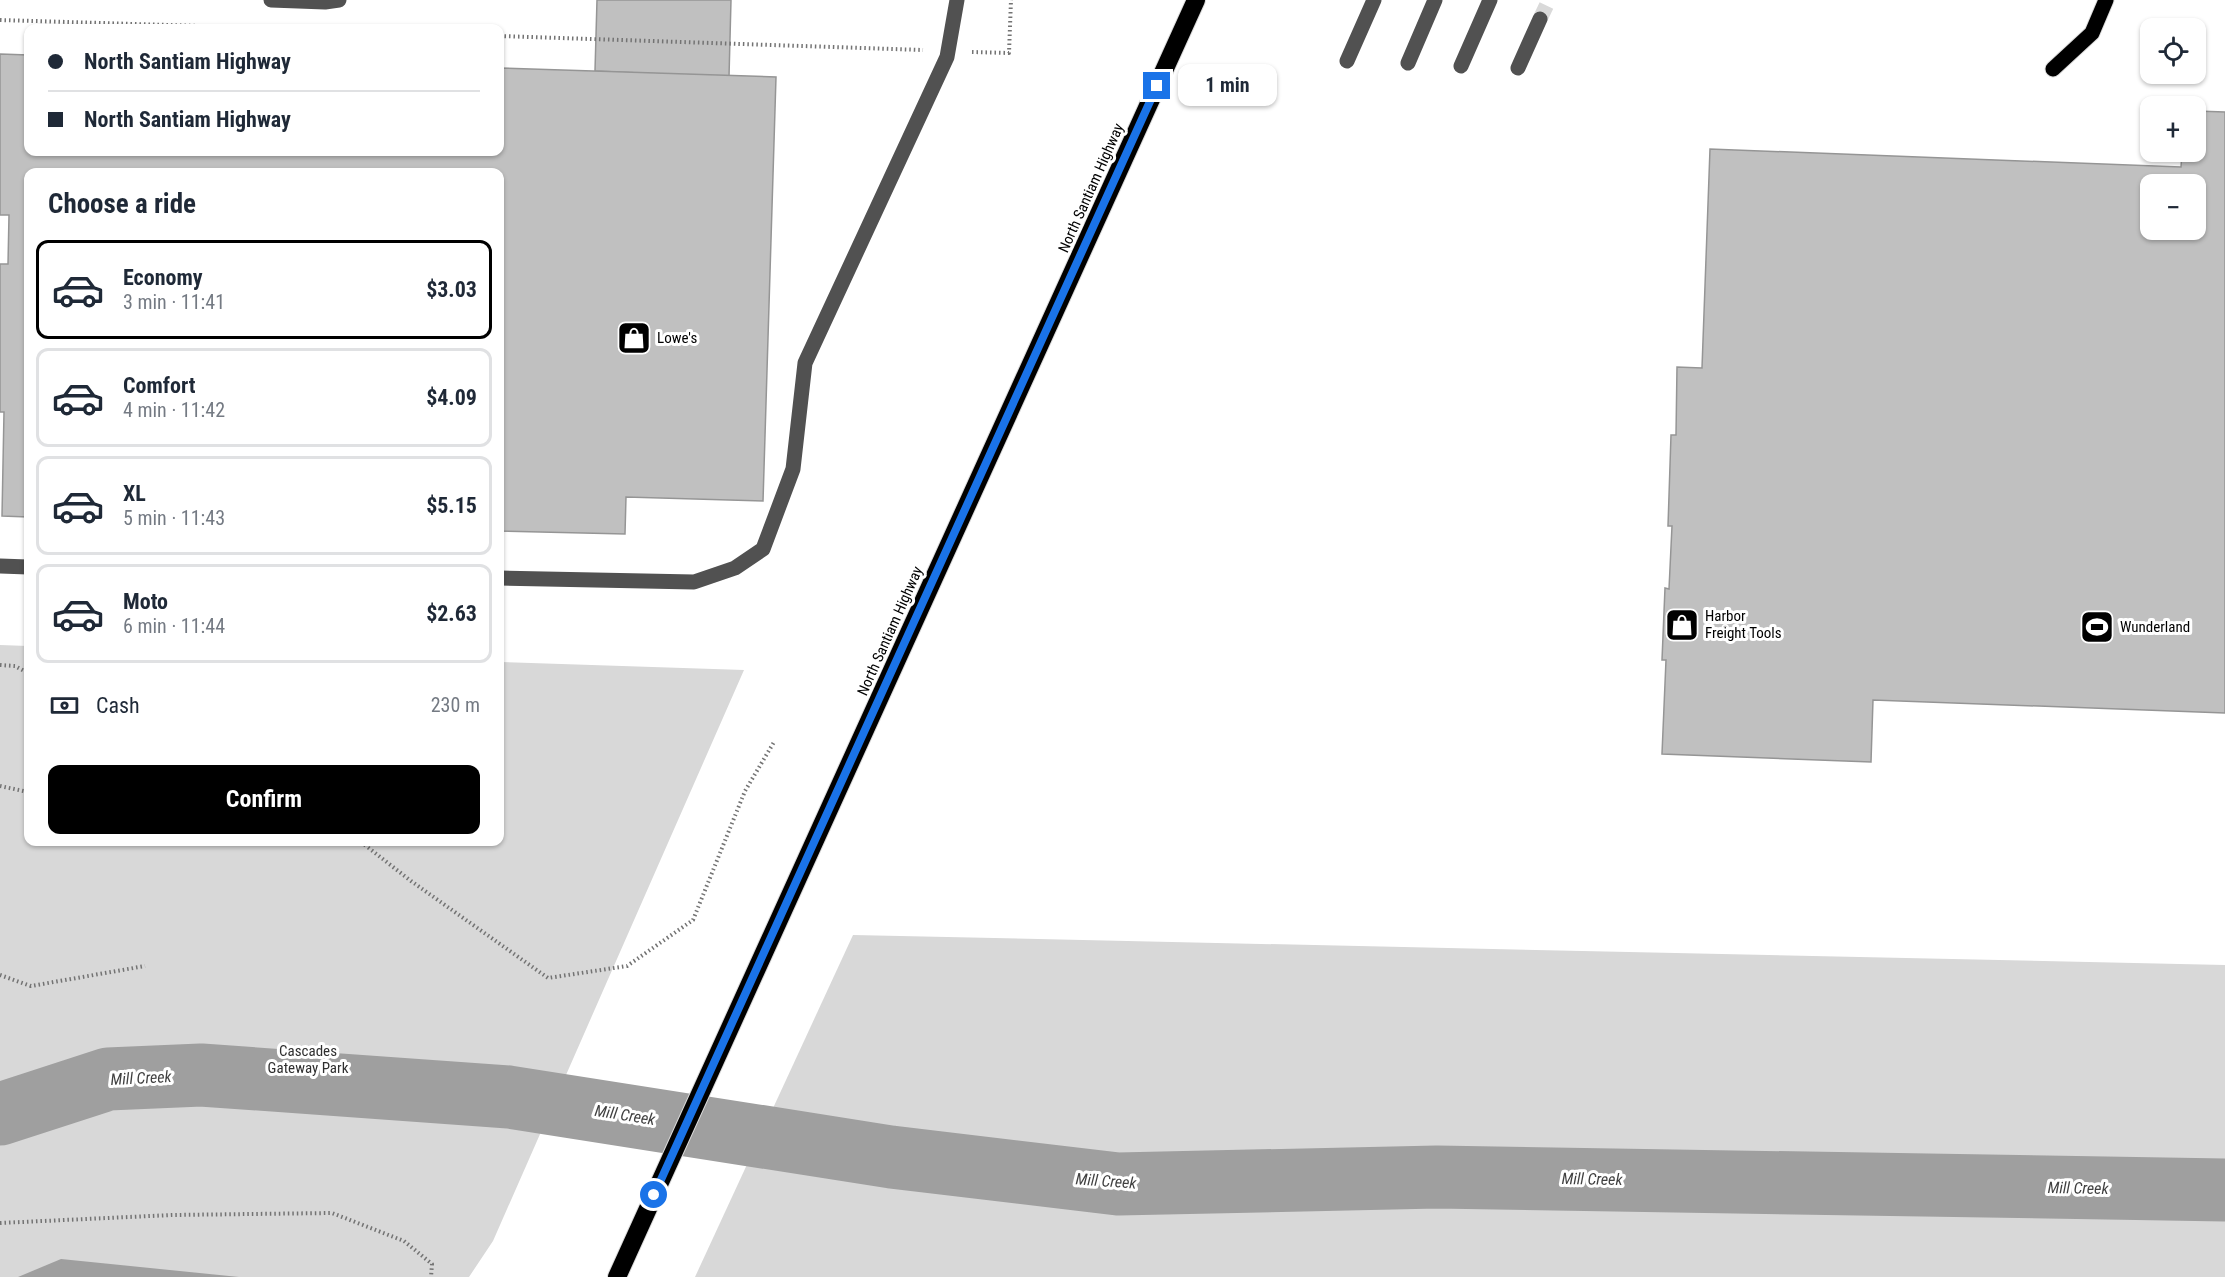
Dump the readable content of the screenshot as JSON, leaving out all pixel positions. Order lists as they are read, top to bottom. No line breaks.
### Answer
{"streets":{"highway":["North Santiam Highway"]},"water":["Mill Creek"],"parks":["Cascades Gateway Park"],"places":{"shop":["Lowe's","Harbor Freight Tools"],"sports":["Wunderland"]},"page":{"map_buttons":["+","−"],"banner":["North Santiam Highway","North Santiam Highway"],"bubble":"1 min","heading":"Choose a ride","list":[{"name":"Economy","note":"3 min · 11:41","value":"$3.03"},{"name":"Comfort","note":"4 min · 11:42","value":"$4.09"},{"name":"XL","note":"5 min · 11:43","value":"$5.15"},{"name":"Moto","note":"6 min · 11:44","value":"$2.63"}],"pay":["Cash","230 m"],"buttons":"Confirm"}}
